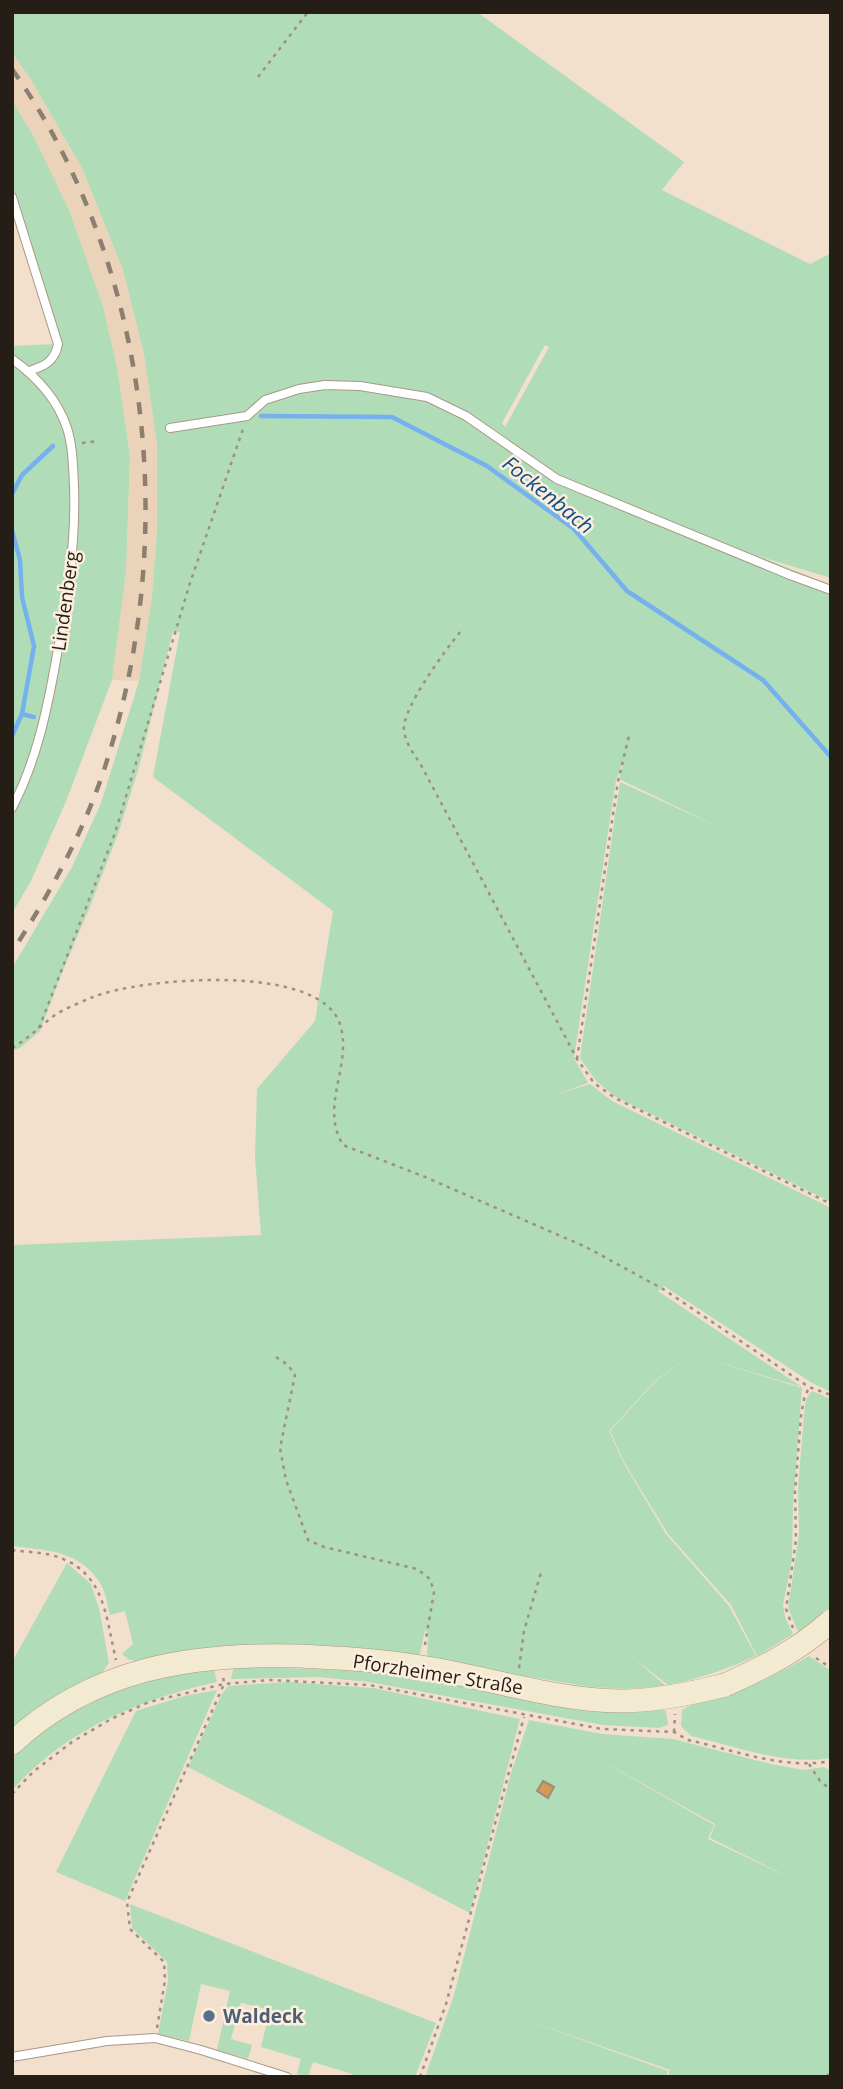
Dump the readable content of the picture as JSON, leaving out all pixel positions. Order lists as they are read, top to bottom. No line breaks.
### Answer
{"streets":{"street":["Pforzheimer Straße"],"lane":["Lindenberg"]},"water":["Fockenbach"],"places":["Waldeck"]}
